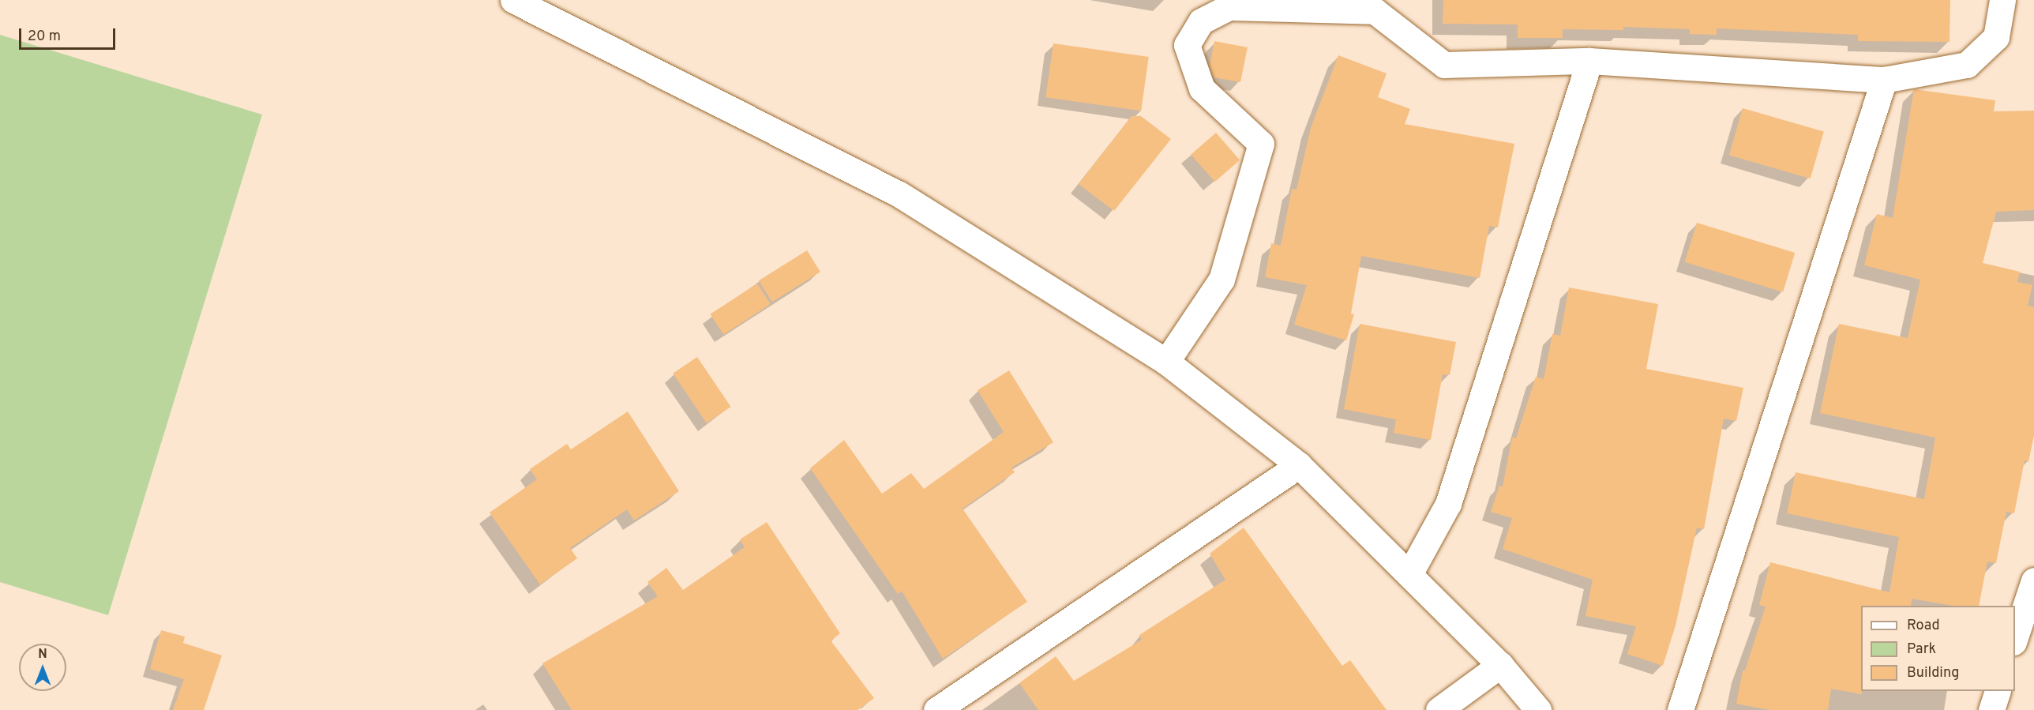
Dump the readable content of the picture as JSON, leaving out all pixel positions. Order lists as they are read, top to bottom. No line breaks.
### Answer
{"legend":["Road","Park","Building"],"scale_bar":"20 m","north":"top"}
